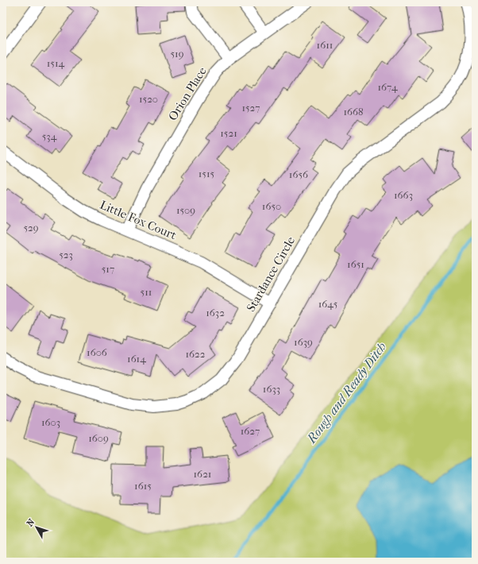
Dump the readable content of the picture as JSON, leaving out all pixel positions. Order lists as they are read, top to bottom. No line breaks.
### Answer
{"streets":{"street":["Orion Place","Little Fox Court","Stardance Circle"]},"crossings":[["Orion Place","Little Fox Court"],["Little Fox Court","Stardance Circle"]],"water":["Rough and Ready Ditch"],"house_numbers":["1611","519","1514","1674","1520","1527","1668","1521","534","1515","1656","1663","1650","1509","529","523","1651","517","511","1645","1632","1639","1606","1622","1614","1633","1603","1627","1609","1621","1615"],"north":"top left"}
